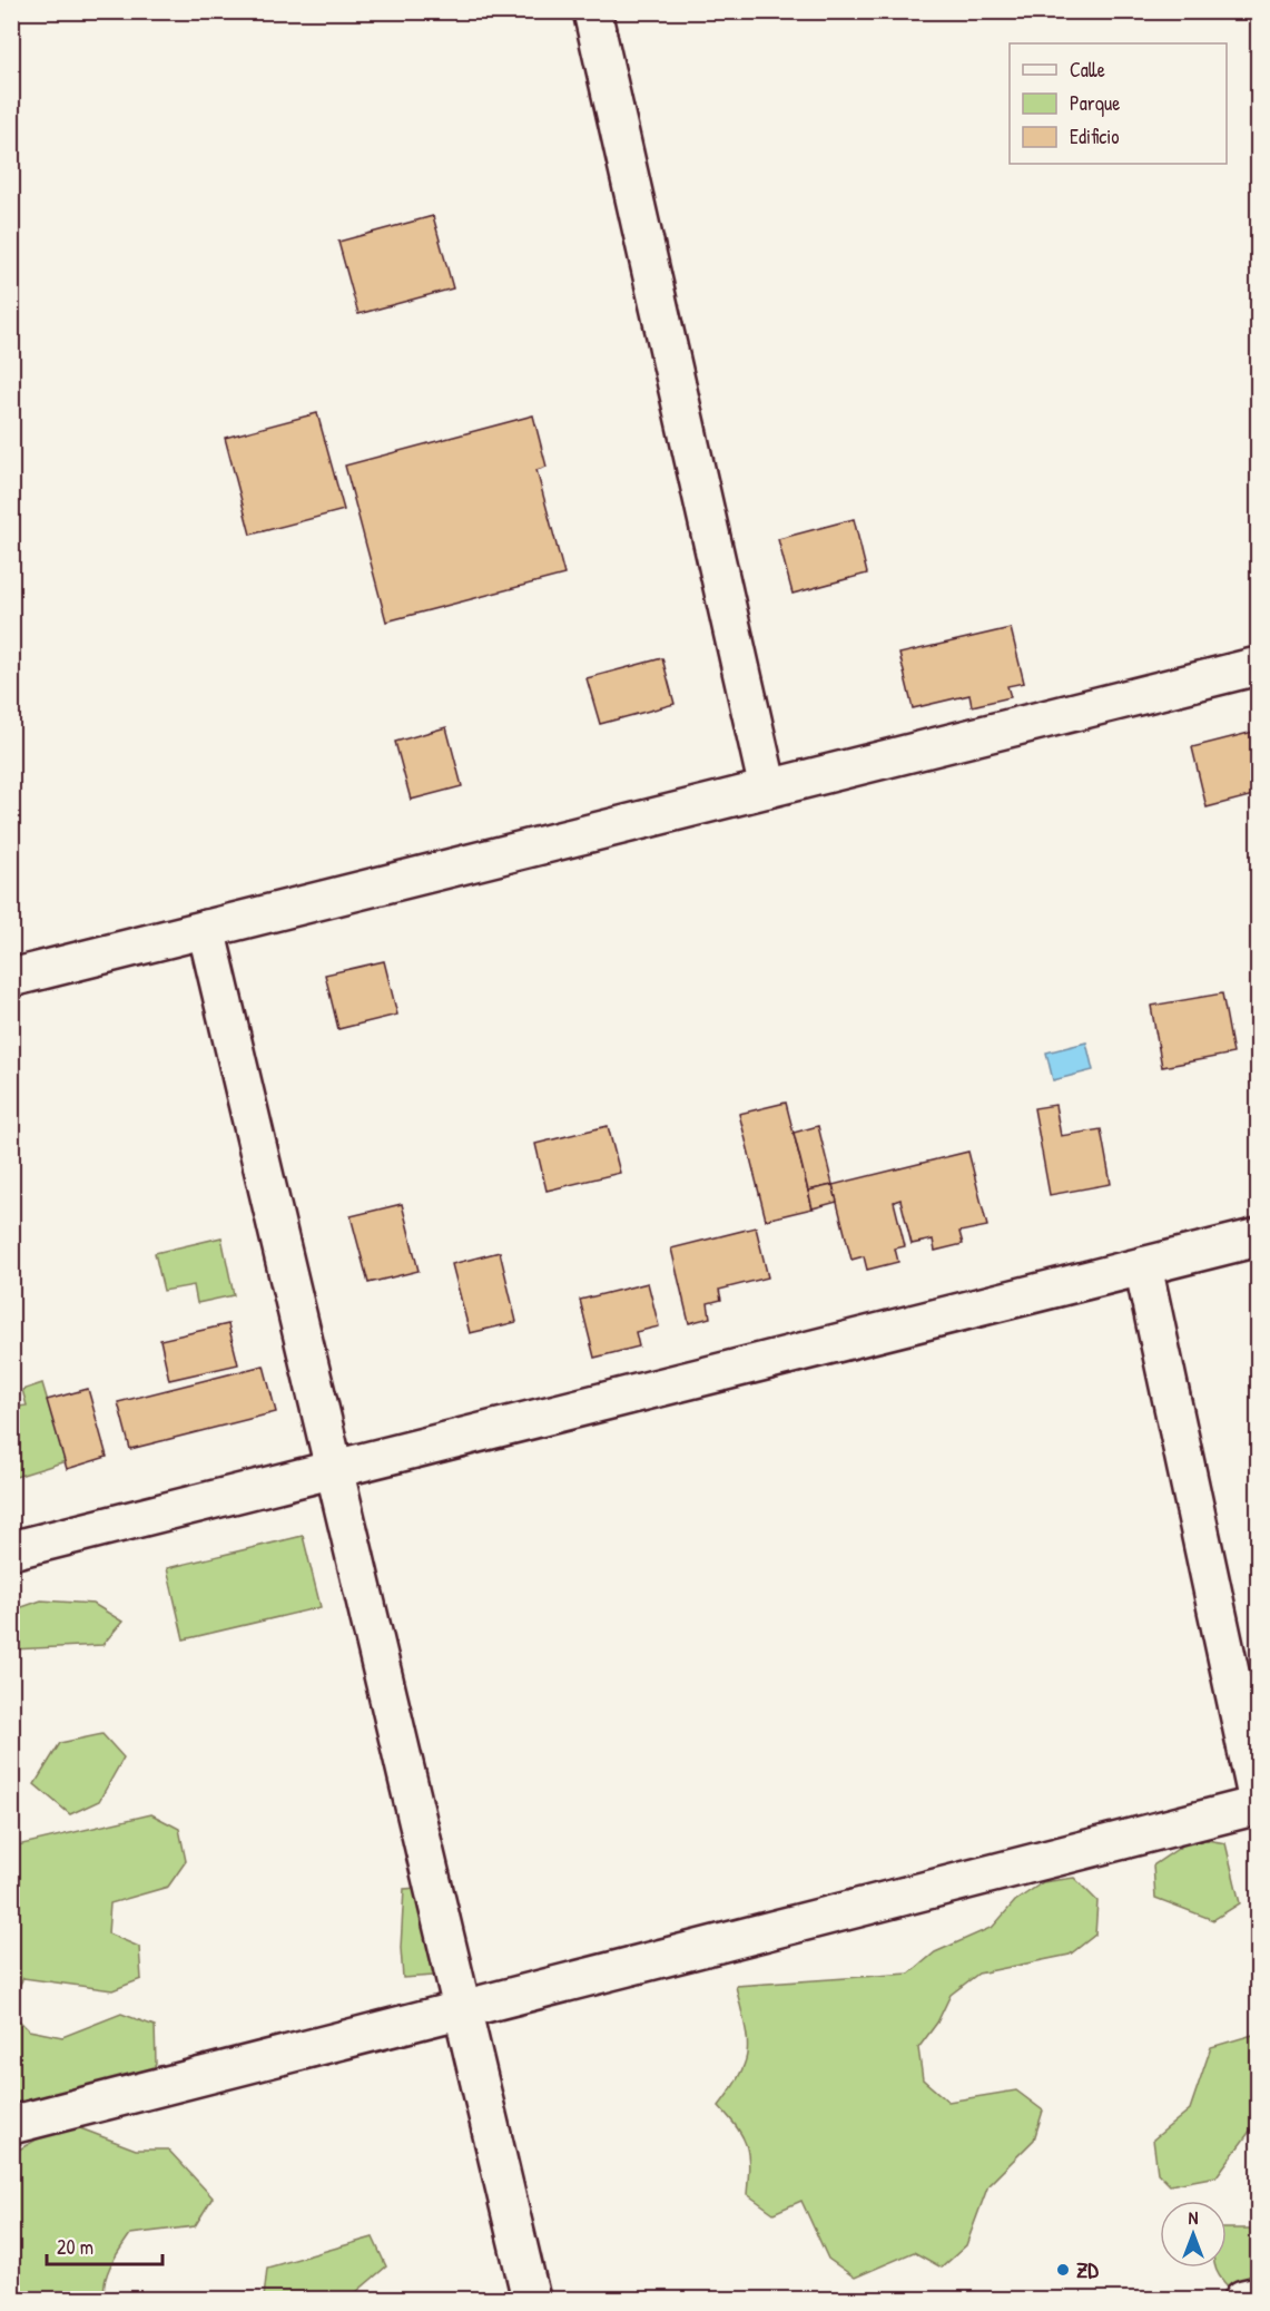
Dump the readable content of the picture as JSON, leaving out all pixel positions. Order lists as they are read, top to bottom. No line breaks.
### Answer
{"places":["ZD"],"legend":["Calle","Parque","Edificio"],"scale_bar":"20 m","north":"top"}
